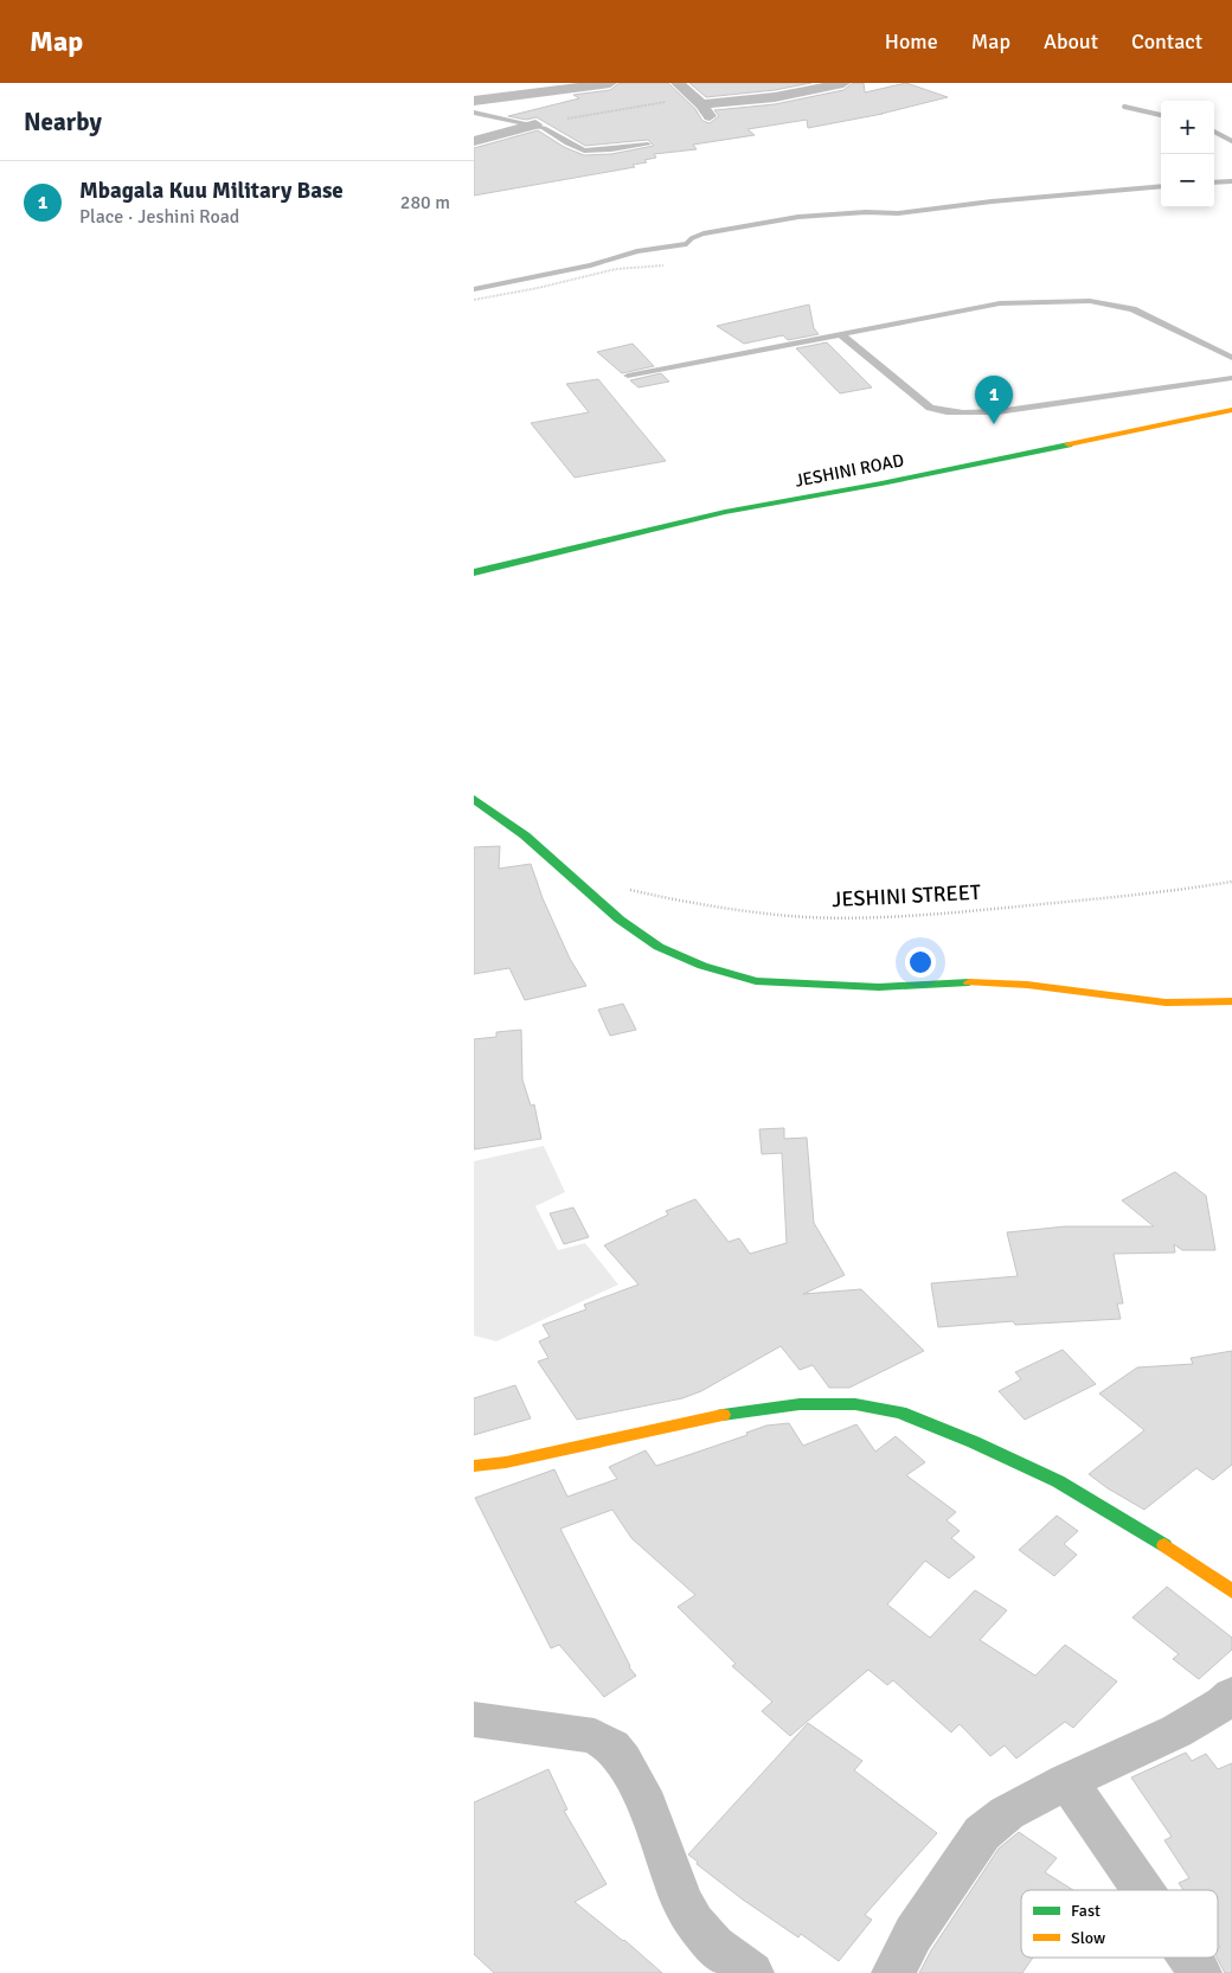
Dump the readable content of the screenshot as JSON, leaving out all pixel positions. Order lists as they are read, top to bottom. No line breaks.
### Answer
{"streets":{"street":["JESHINI ROAD"],"path":["JESHINI STREET"]},"legend":["Fast","Slow"],"page":{"header":"Map","nav":["Home","Map","About","Contact"],"heading":"Nearby","map_buttons":["+","−"],"list":[{"mark":"1","name":"Mbagala Kuu Military Base","note":"Place · Jeshini Road","value":"280 m"}],"pins":"1"}}
